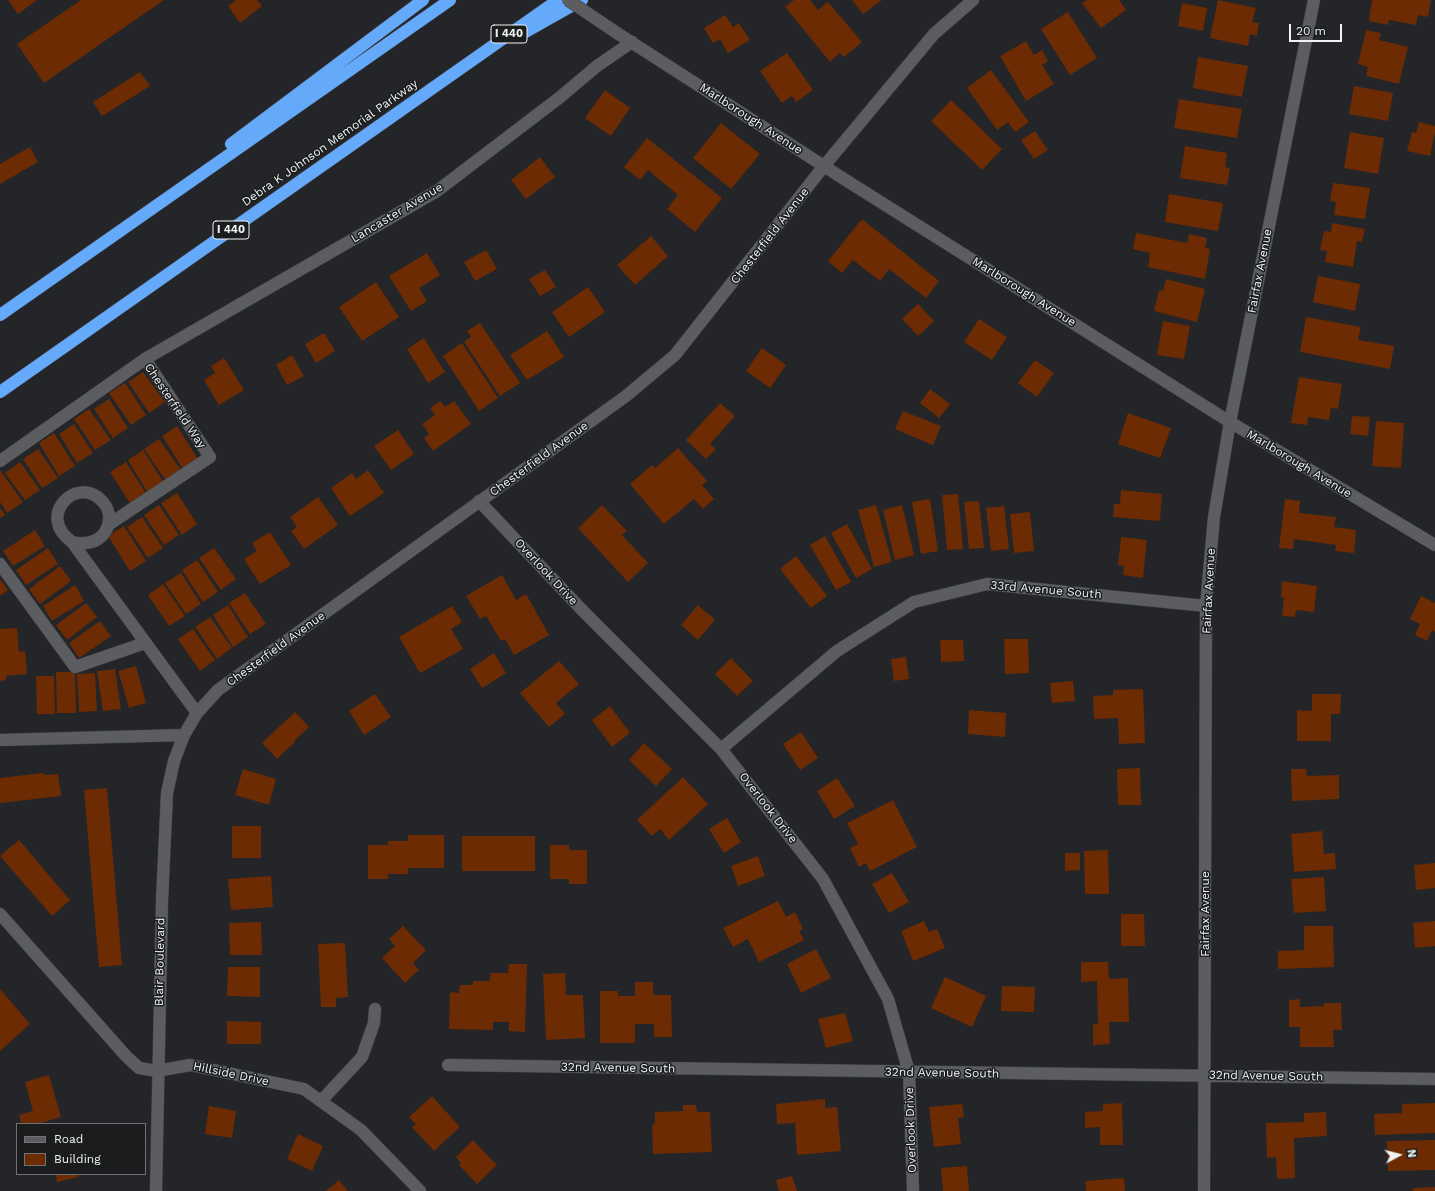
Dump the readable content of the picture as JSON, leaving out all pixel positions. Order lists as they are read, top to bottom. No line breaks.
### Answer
{"streets":{"highway":["I 440","Debra K Johnson Memorial Parkway"],"street":["Marlborough Avenue","Lancaster Avenue","Chesterfield Avenue","Fairfax Avenue","Chesterfield Way","Overlook Drive","33rd Avenue South","Blair Boulevard","32nd Avenue South","Hillside Drive"]},"crossings":[["Marlborough Avenue","Lancaster Avenue"],["Marlborough Avenue","Chesterfield Avenue"],["Marlborough Avenue","Fairfax Avenue"],["Lancaster Avenue","Chesterfield Way"],["Chesterfield Avenue","Overlook Drive"],["Chesterfield Avenue","Blair Boulevard"],["Fairfax Avenue","33rd Avenue South"],["Fairfax Avenue","32nd Avenue South"],["Overlook Drive","33rd Avenue South"],["Overlook Drive","32nd Avenue South"],["Blair Boulevard","Hillside Drive"]],"legend":["Road","Building"],"scale_bar":"20 m","north":"right"}
